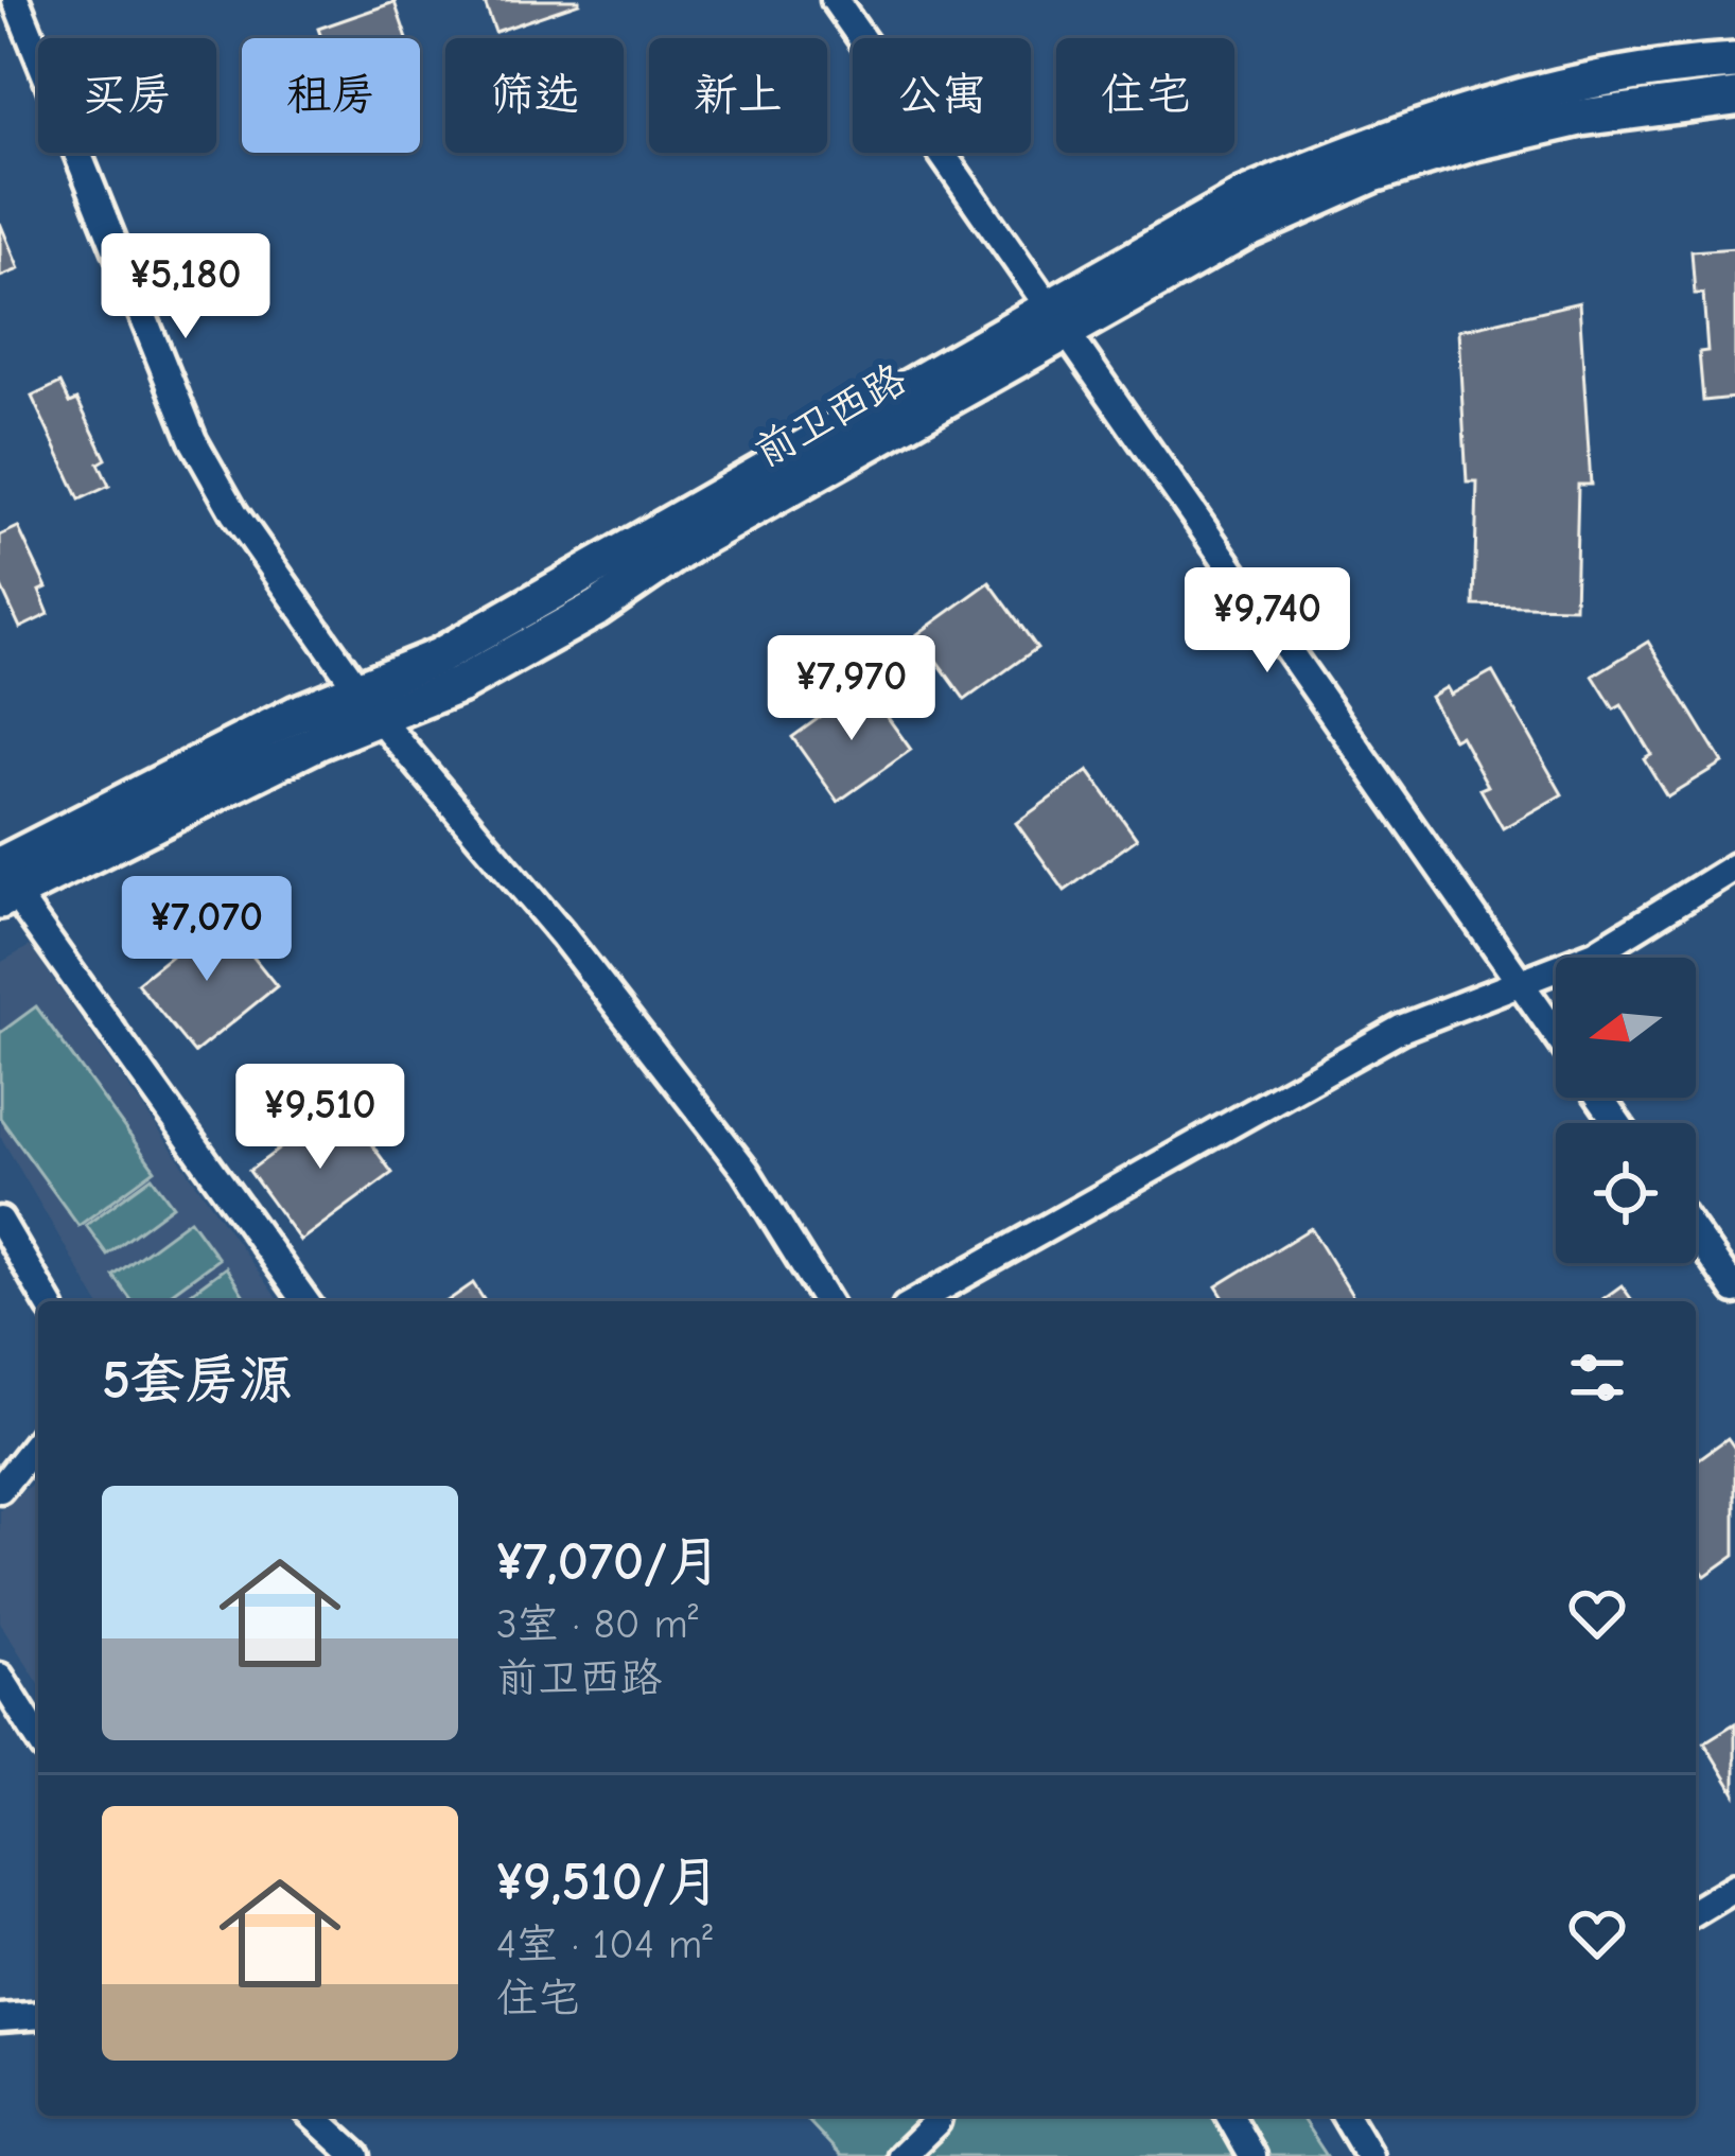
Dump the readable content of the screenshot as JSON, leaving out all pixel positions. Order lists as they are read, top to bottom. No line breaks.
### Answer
{"streets":{"main road":["前卫西路"]},"north":"left","page":{"chip":["买房","租房","筛选","新上","公寓","住宅"],"price":["¥5,180","¥9,740","¥7,970","¥7,070","¥9,510"],"heading":"5套房源","list":[{"name":"¥7,070/月","note":"3室 · 80 m² · 前卫西路"},{"name":"¥9,510/月","note":"4室 · 104 m² · 住宅"}]}}
